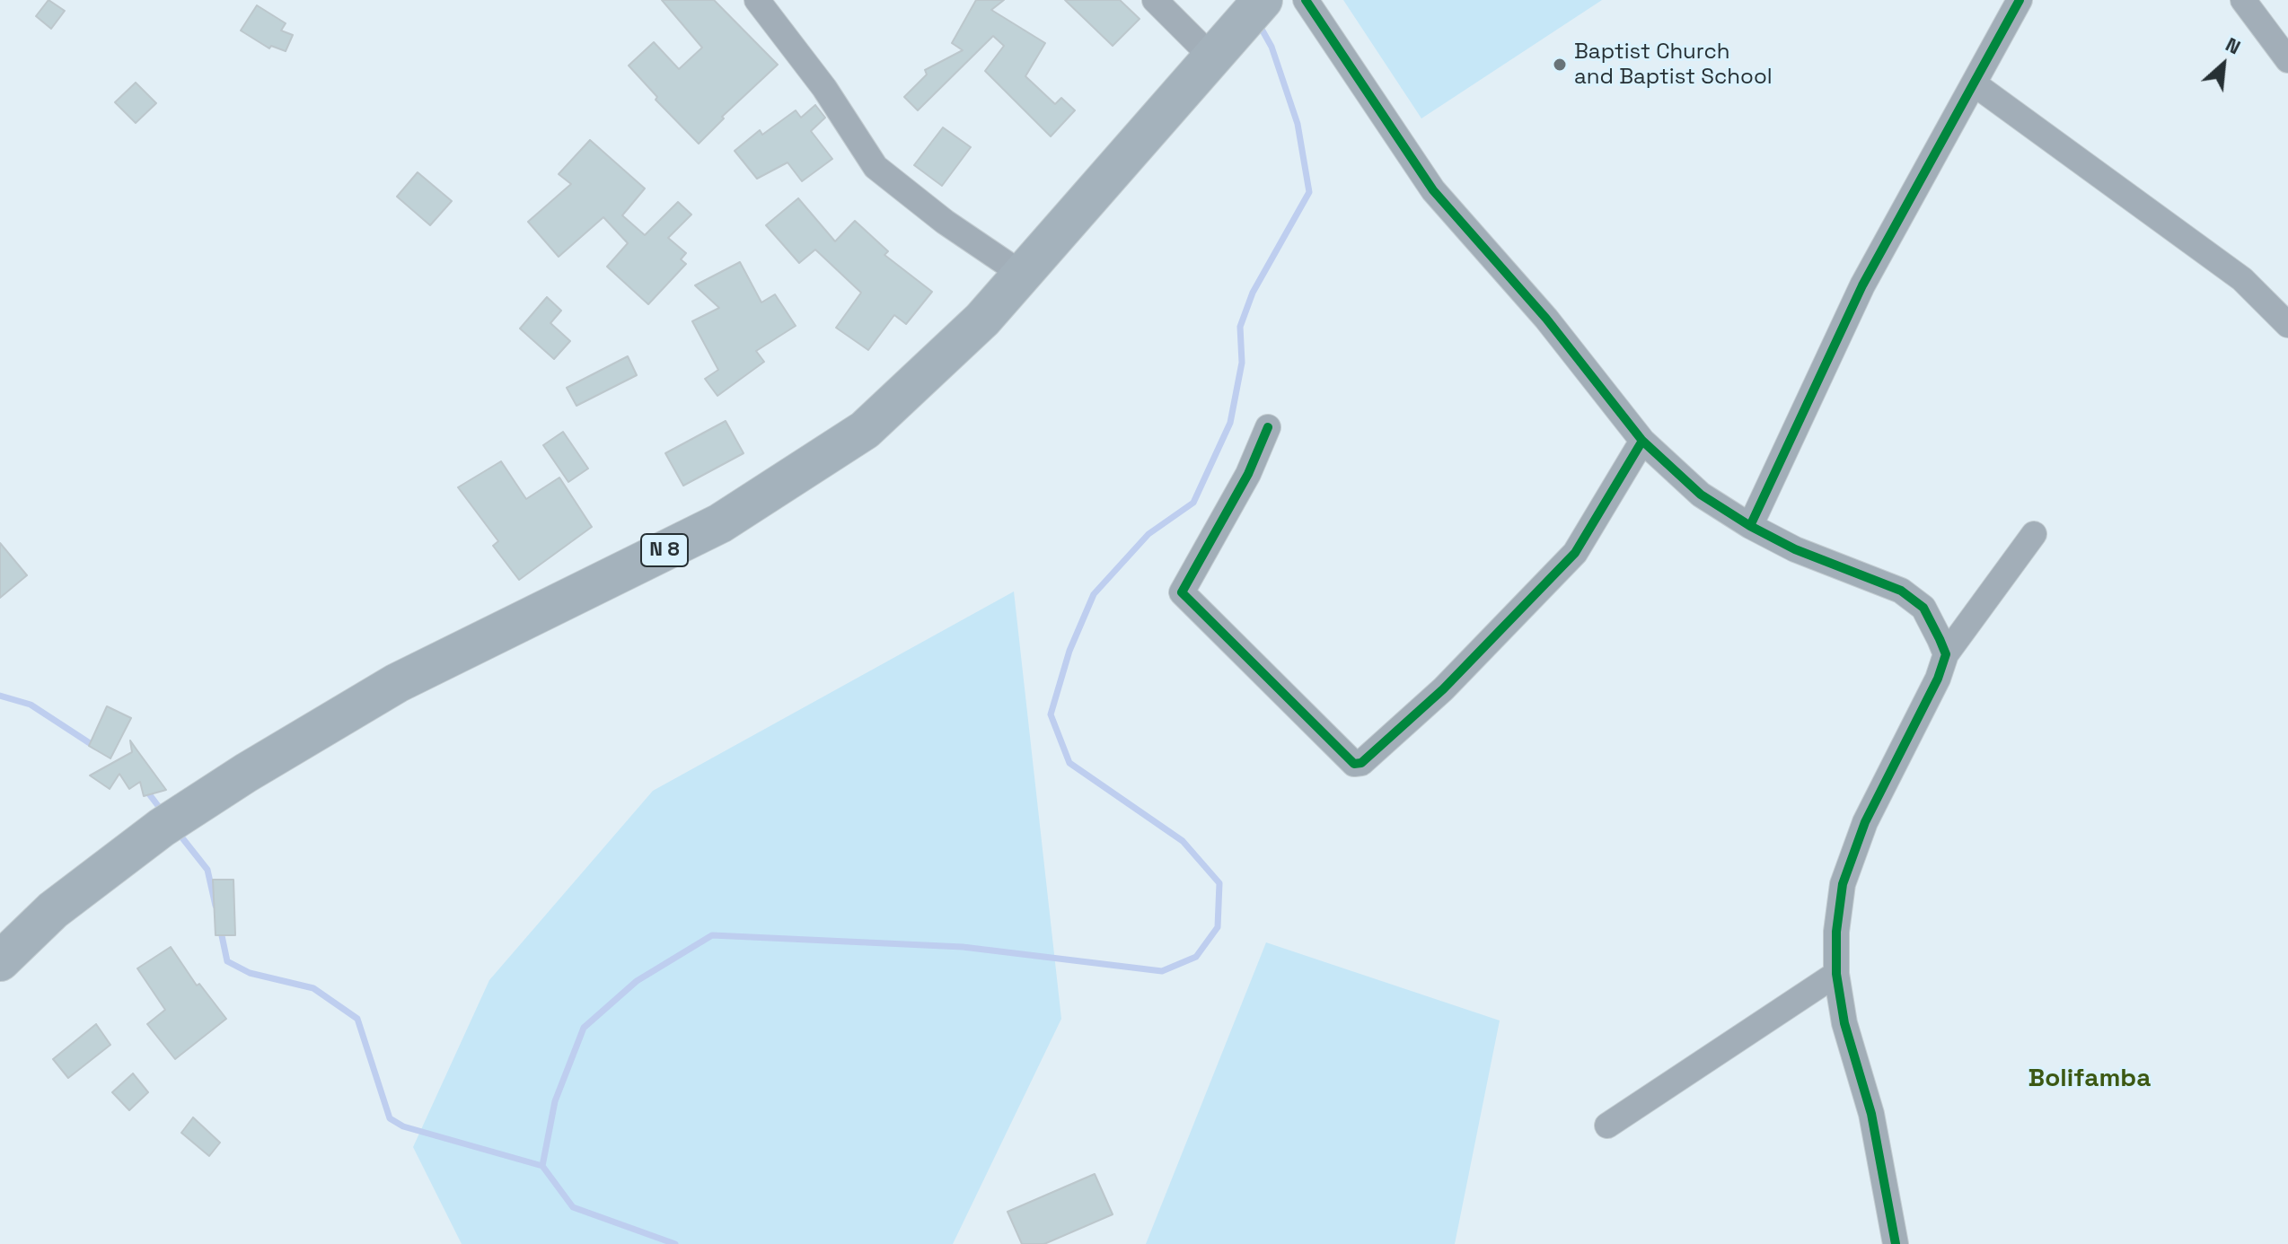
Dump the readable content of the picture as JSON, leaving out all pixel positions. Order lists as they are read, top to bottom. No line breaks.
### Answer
{"streets":{"highway":["N 8"]},"districts":["Bolifamba"],"places":["Baptist Church and Baptist School"],"north":"top right"}
